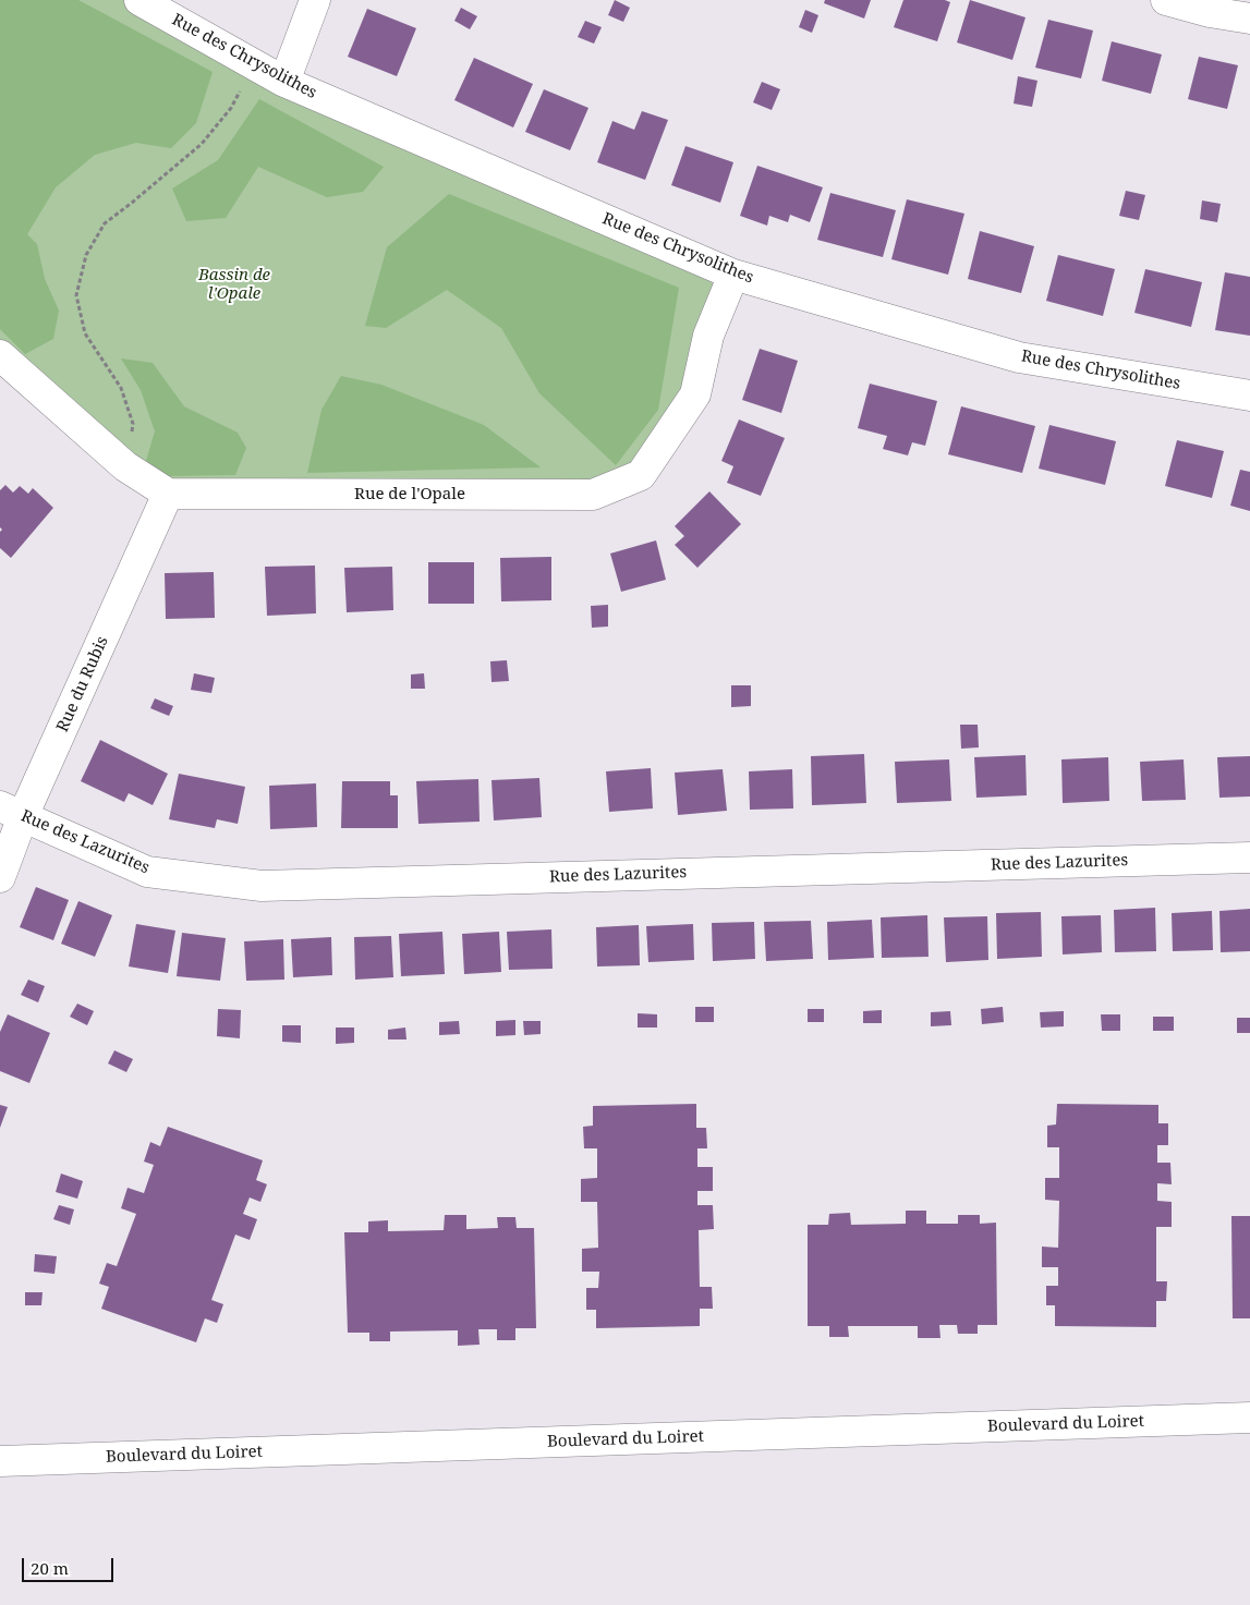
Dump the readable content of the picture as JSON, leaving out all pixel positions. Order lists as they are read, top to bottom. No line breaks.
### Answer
{"streets":{"street":["Rue des Chrysolithes","Rue de l'Opale","Rue du Rubis","Rue des Lazurites","Boulevard du Loiret"]},"crossings":[["Rue des Chrysolithes","Rue de l'Opale"],["Rue de l'Opale","Rue du Rubis"],["Rue du Rubis","Rue des Lazurites"]],"parks":["Bassin de l'Opale"],"scale_bar":"20 m"}
